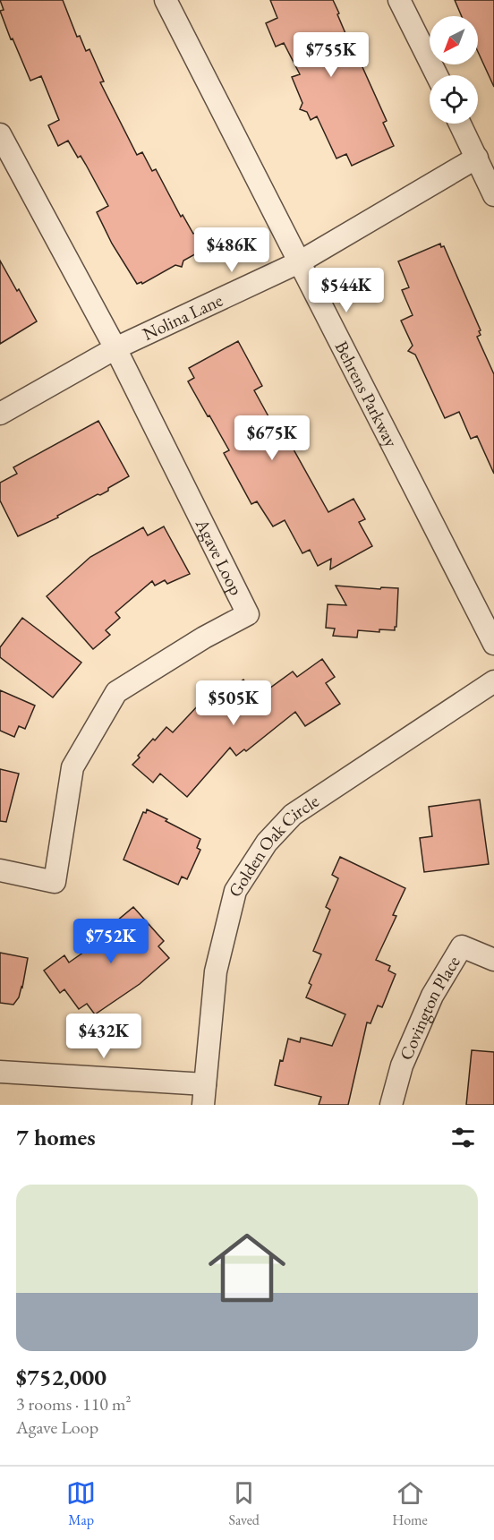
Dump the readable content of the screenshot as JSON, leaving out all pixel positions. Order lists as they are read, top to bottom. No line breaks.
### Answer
{"streets":{"street":["Nolina Lane","Behrens Parkway","Agave Loop","Golden Oak Circle","Covington Place"]},"crossings":[["Nolina Lane","Behrens Parkway"],["Nolina Lane","Agave Loop"]],"north":"bottom left","page":{"price":["$755K","$486K","$544K","$675K","$505K","$752K","$432K"],"heading":"7 homes","list":[{"name":"$752,000","note":"3 rooms · 110 m² · Agave Loop"}],"tabs":["Map","Saved","Home"]}}
